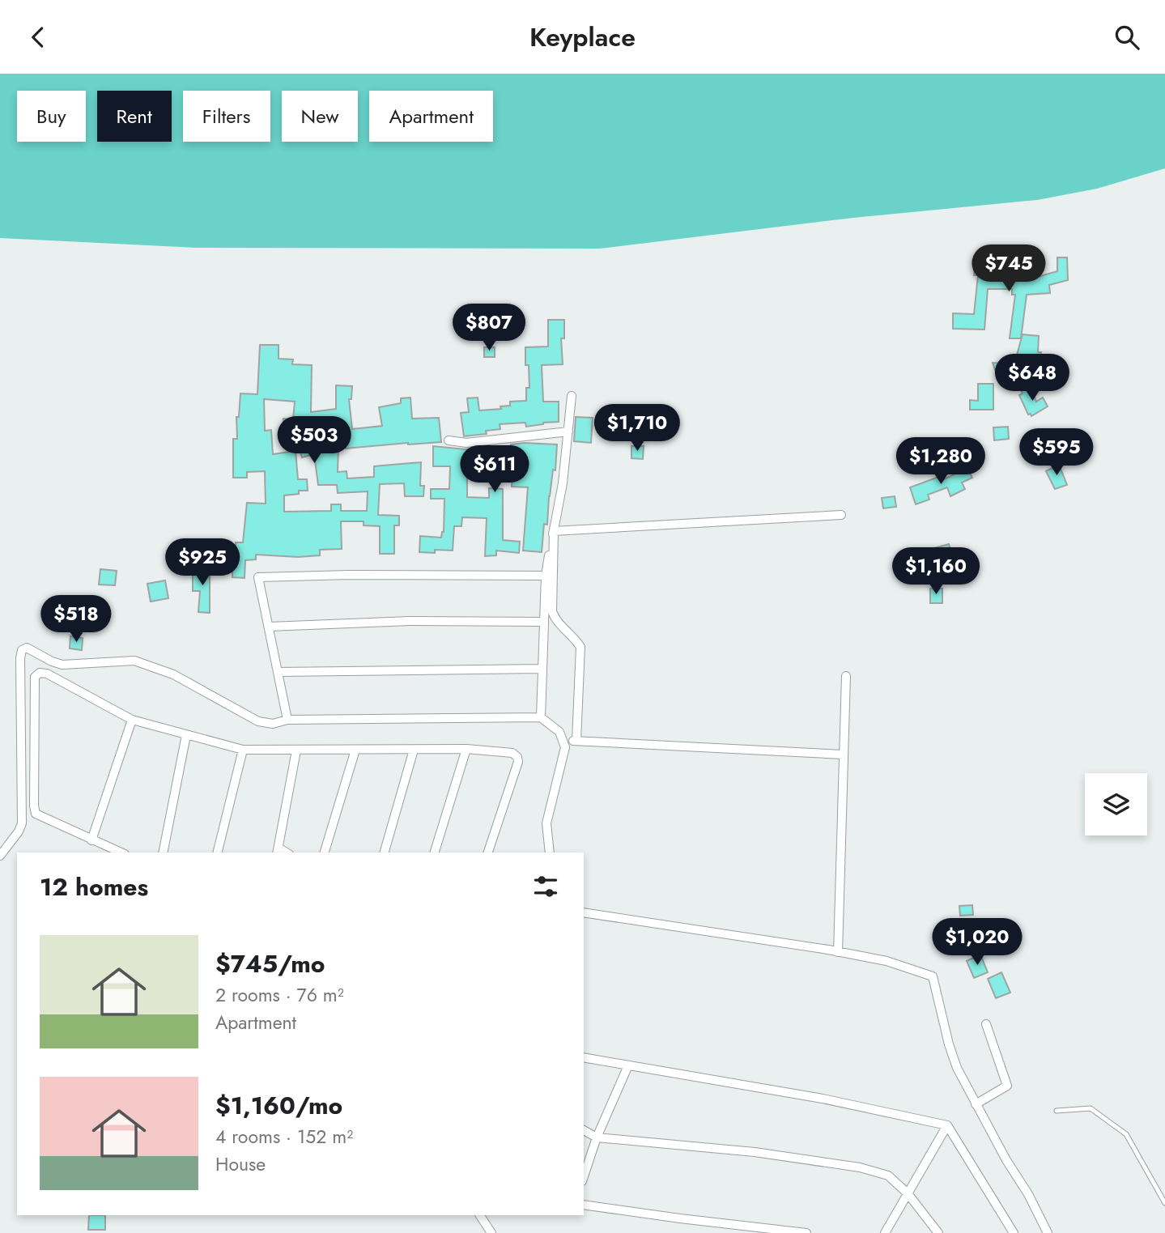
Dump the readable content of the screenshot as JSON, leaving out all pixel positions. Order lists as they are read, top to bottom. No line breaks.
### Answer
{"page":{"header":"Keyplace","chip":["Buy","Rent","Filters","New","Apartment"],"price":["$745","$807","$648","$1,710","$503","$595","$1,280","$611","$925","$1,160","$518","$1,020"],"heading":"12 homes","list":[{"name":"$745/mo","note":"2 rooms · 76 m² · Apartment"},{"name":"$1,160/mo","note":"4 rooms · 152 m² · House"}]}}
